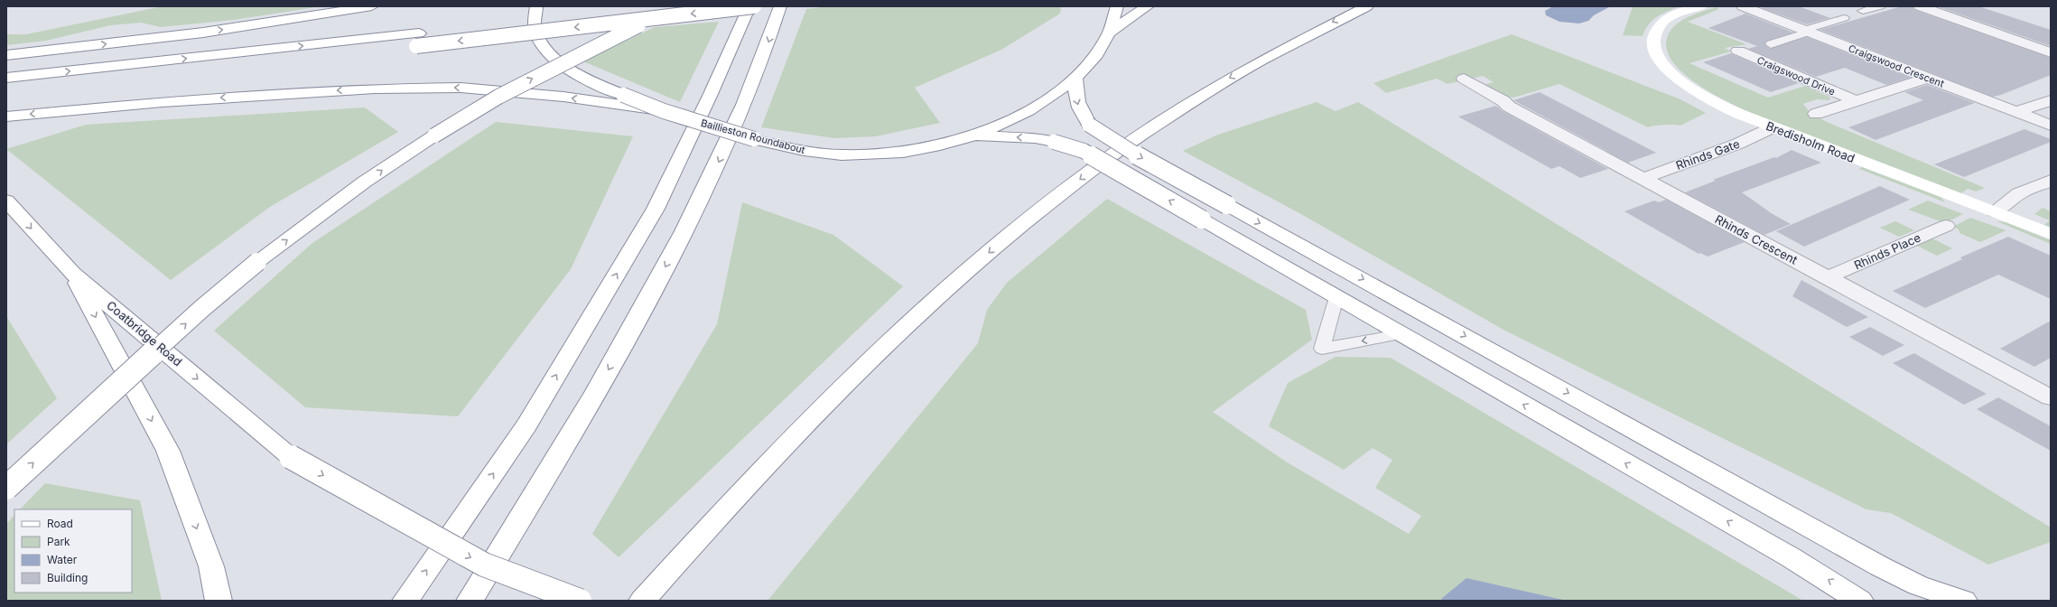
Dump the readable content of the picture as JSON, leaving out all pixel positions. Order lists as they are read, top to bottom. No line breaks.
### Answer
{"streets":{"main road":["Baillieston Roundabout","Bredisholm Road","Coatbridge Road"],"street":["Craigswood Crescent","Craigswood Drive","Rhinds Gate","Rhinds Crescent","Rhinds Place"]},"crossings":[["Craigswood Crescent","Craigswood Drive"],["Bredisholm Road","Rhinds Gate"],["Rhinds Gate","Rhinds Crescent"],["Rhinds Crescent","Rhinds Place"]],"one_way":["Coatbridge Road"],"legend":["Road","Park","Water","Building"]}
